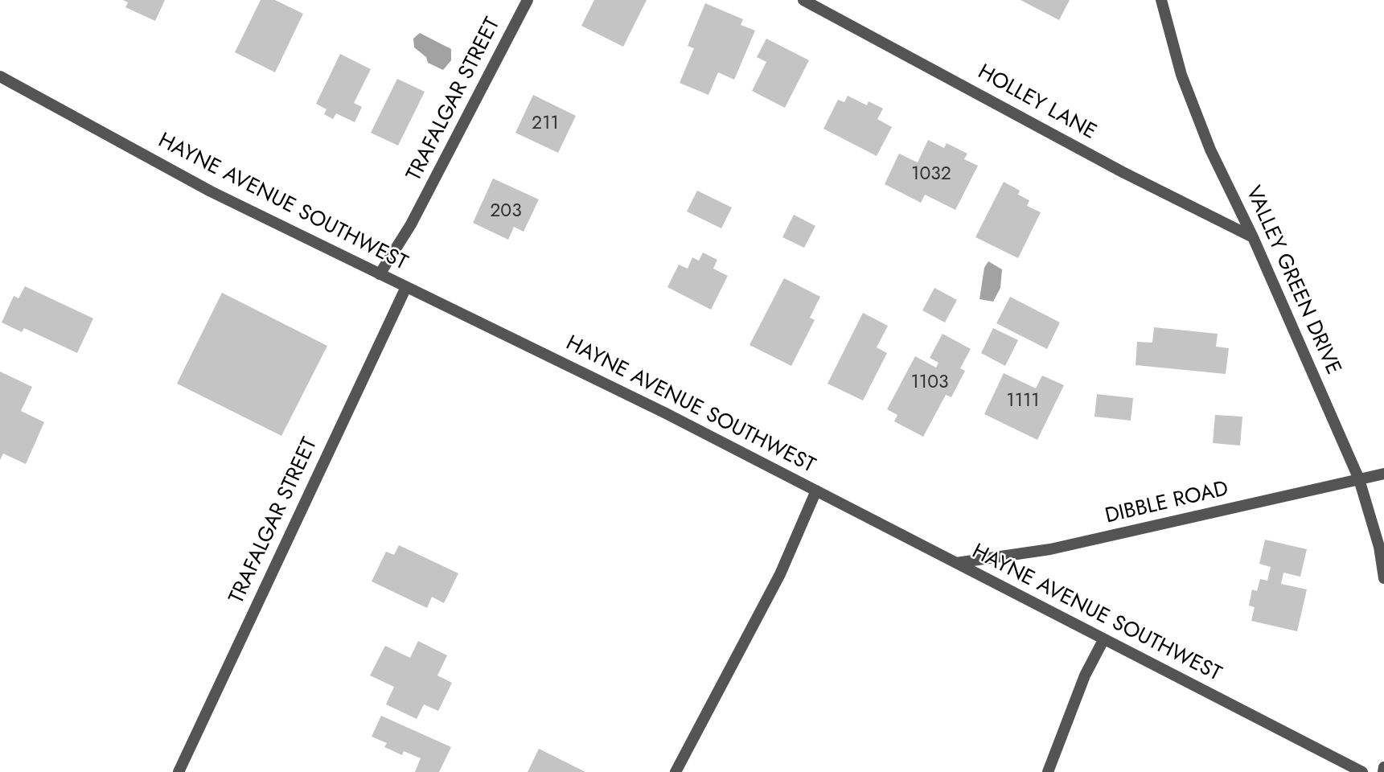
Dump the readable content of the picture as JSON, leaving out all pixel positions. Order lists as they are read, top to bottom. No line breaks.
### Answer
{"streets":{"street":["TRAFALGAR STREET","HOLLEY LANE","HAYNE AVENUE SOUTHWEST","VALLEY GREEN DRIVE","DIBBLE ROAD"]},"crossings":[["TRAFALGAR STREET","HAYNE AVENUE SOUTHWEST"],["HOLLEY LANE","VALLEY GREEN DRIVE"],["HAYNE AVENUE SOUTHWEST","DIBBLE ROAD"],["VALLEY GREEN DRIVE","DIBBLE ROAD"]],"house_numbers":["211","1032","203","1103","1111"]}
